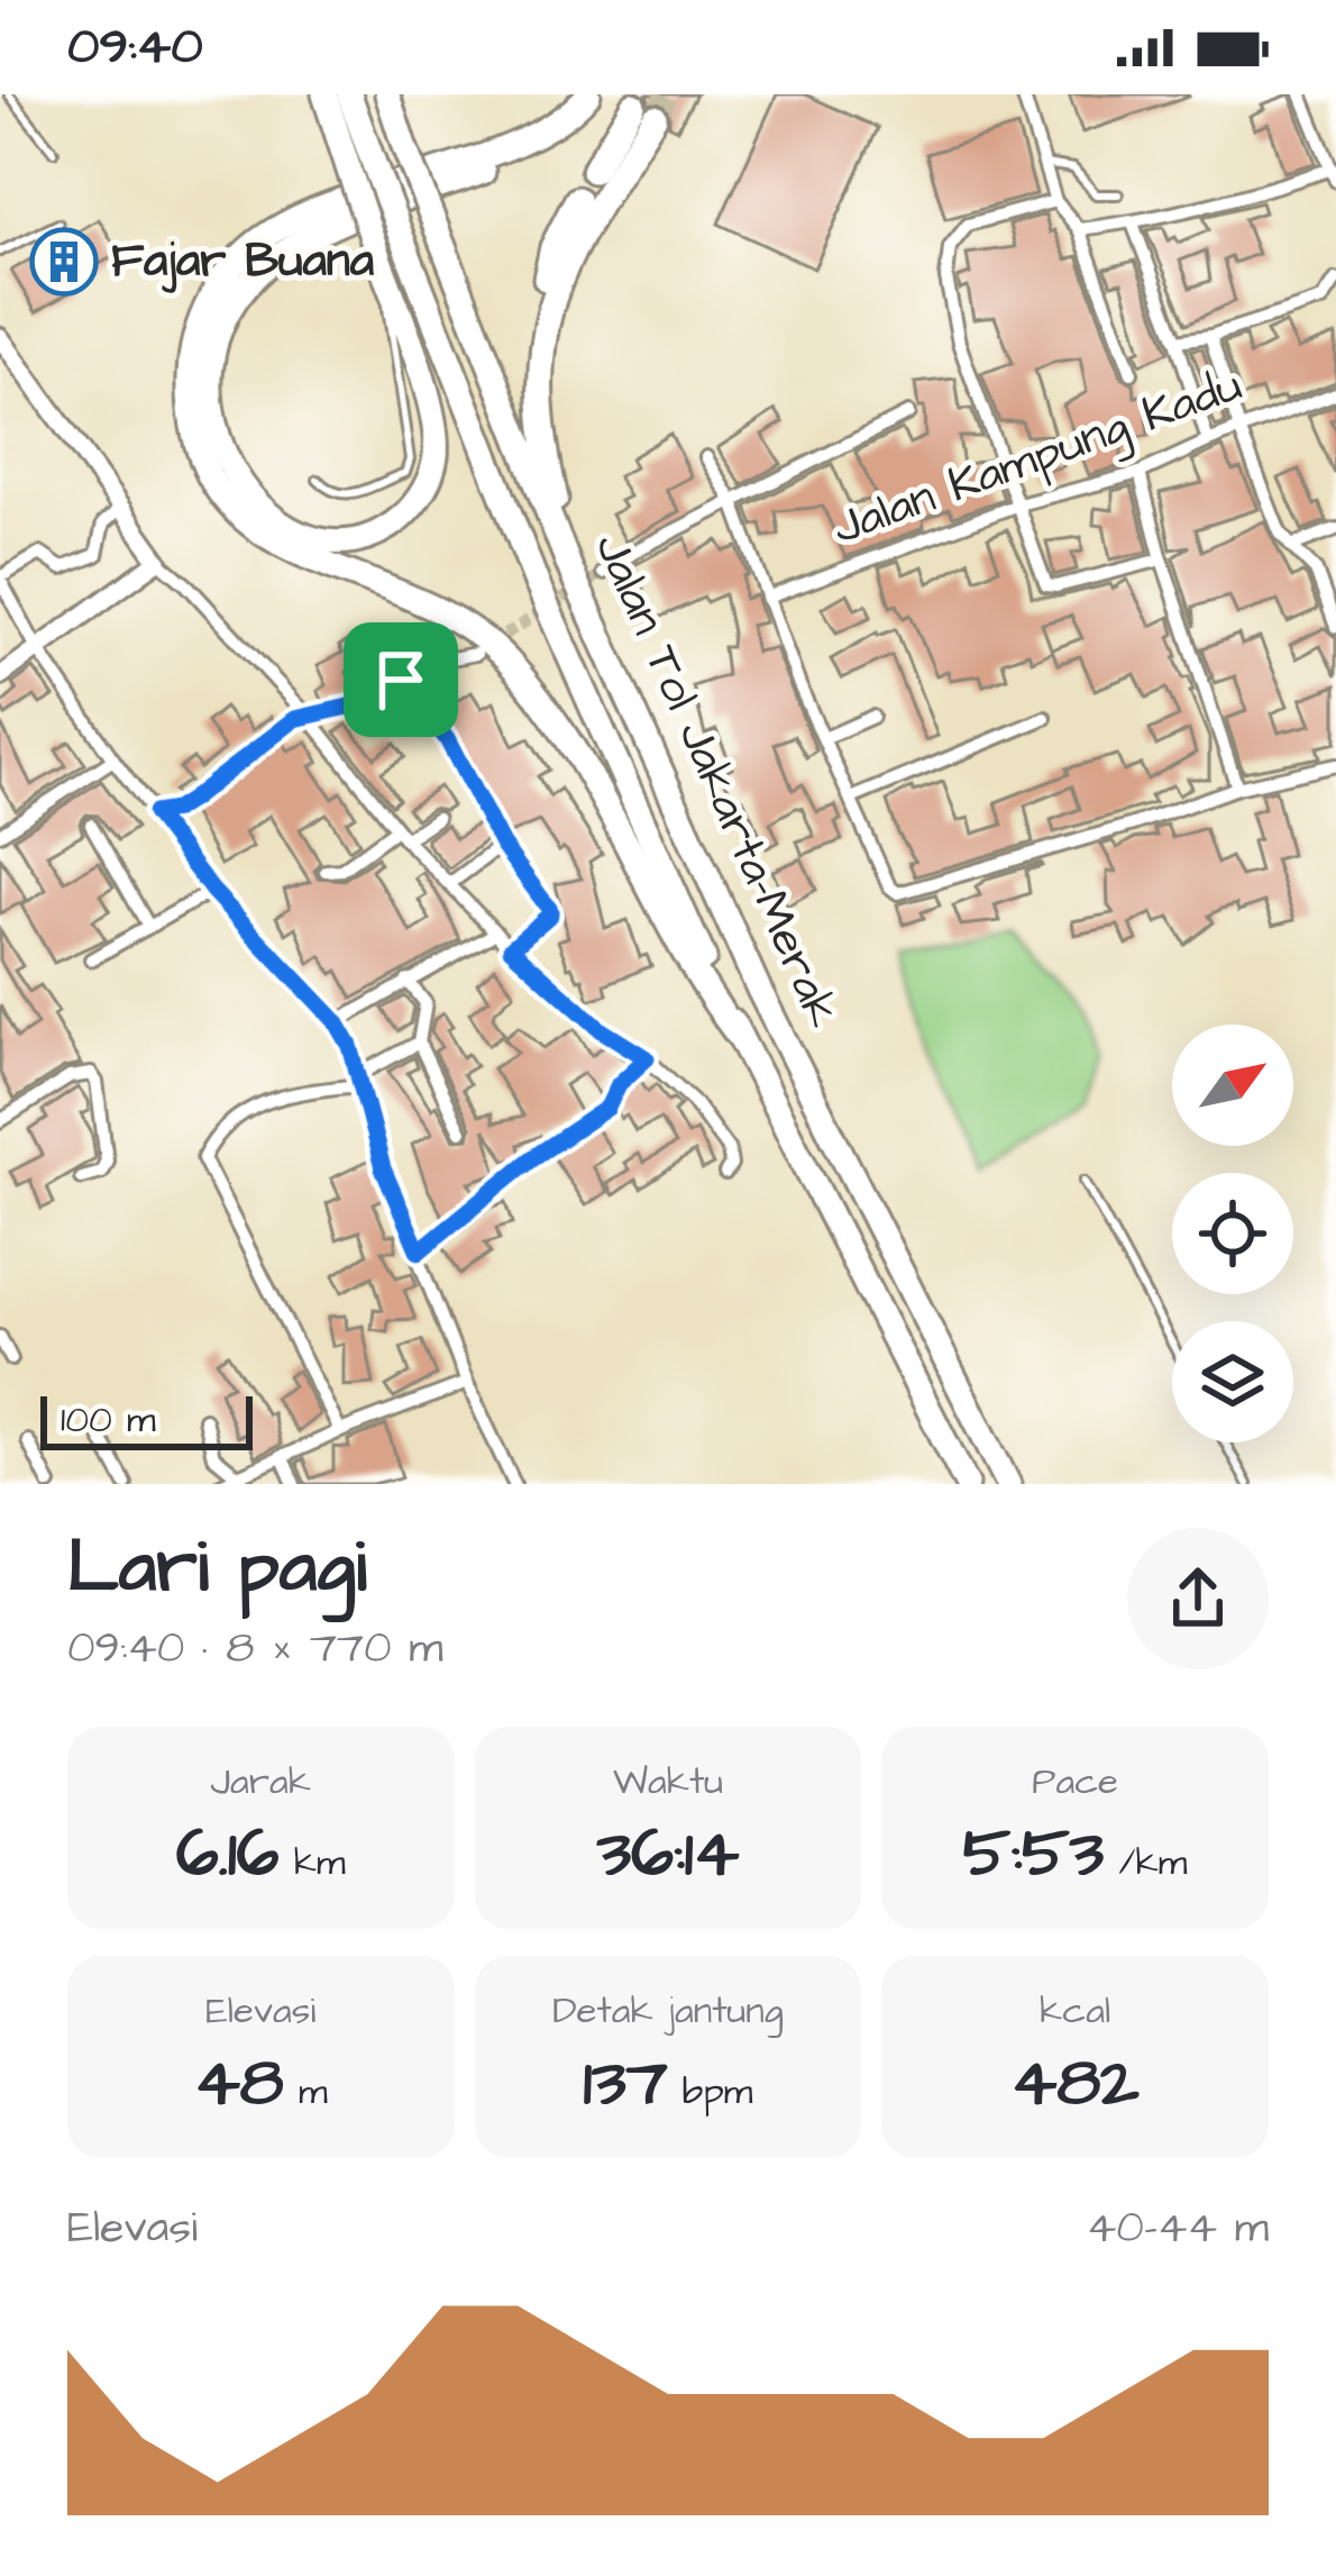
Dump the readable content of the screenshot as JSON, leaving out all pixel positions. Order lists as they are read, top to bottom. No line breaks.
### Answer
{"streets":{"highway":["Jalan Tol Jakarta–Merak"],"street":["Jalan Kampung Kadu"]},"places":{"building":["Fajar Buana"]},"scale_bar":"100 m","north":"top right","page":{"status":"09:40","scale":"100 m","heading":["Lari pagi","09:40 · 8 × 770 m"],"stats":[["Jarak","6.16 km"],["Waktu","36:14"],["Pace","5:53 /km"],["Elevasi","48 m"],["Detak jantung","137 bpm"],["kcal","482"]],"chart":["Elevasi","40–44 m"]}}
